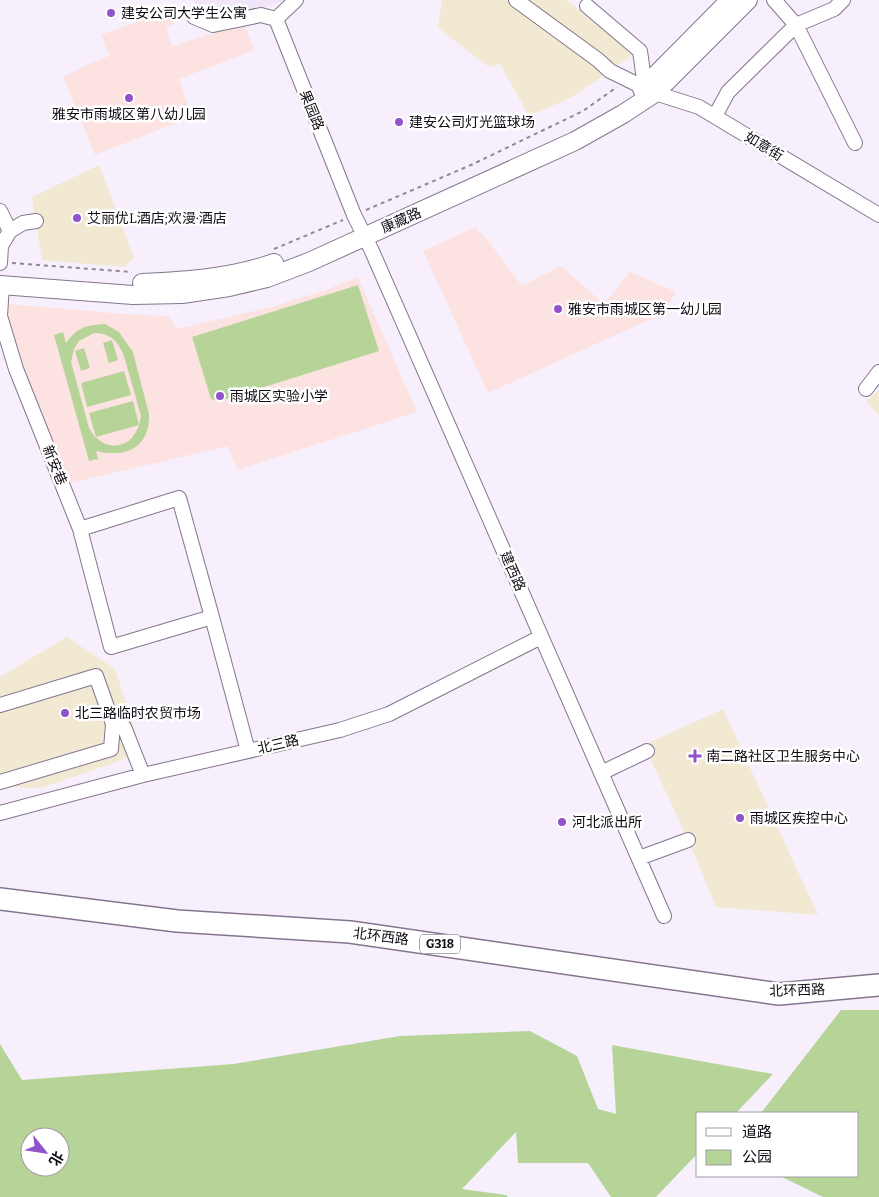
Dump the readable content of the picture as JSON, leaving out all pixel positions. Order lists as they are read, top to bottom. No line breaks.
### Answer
{"streets":{"highway":["北环西路","G318"],"main road":["康藏路"],"street":["果园路","如意街","新安巷","建西路","北三路"]},"crossings":[["果园路","康藏路"],["果园路","建西路"],["如意街","康藏路"],["康藏路","新安巷"],["康藏路","建西路"],["建西路","北三路"]],"places":{"other":["建安公司大学生公寓","雅安市雨城区第八幼儿园","建安公司灯光篮球场","艾丽优L酒店;欢漫·酒店","雅安市雨城区第一幼儿园","雨城区实验小学","北三路临时农贸市场","雨城区疾控中心","河北派出所"],"health":["南二路社区卫生服务中心"]},"legend":["道路","公园"],"north":"bottom right"}
